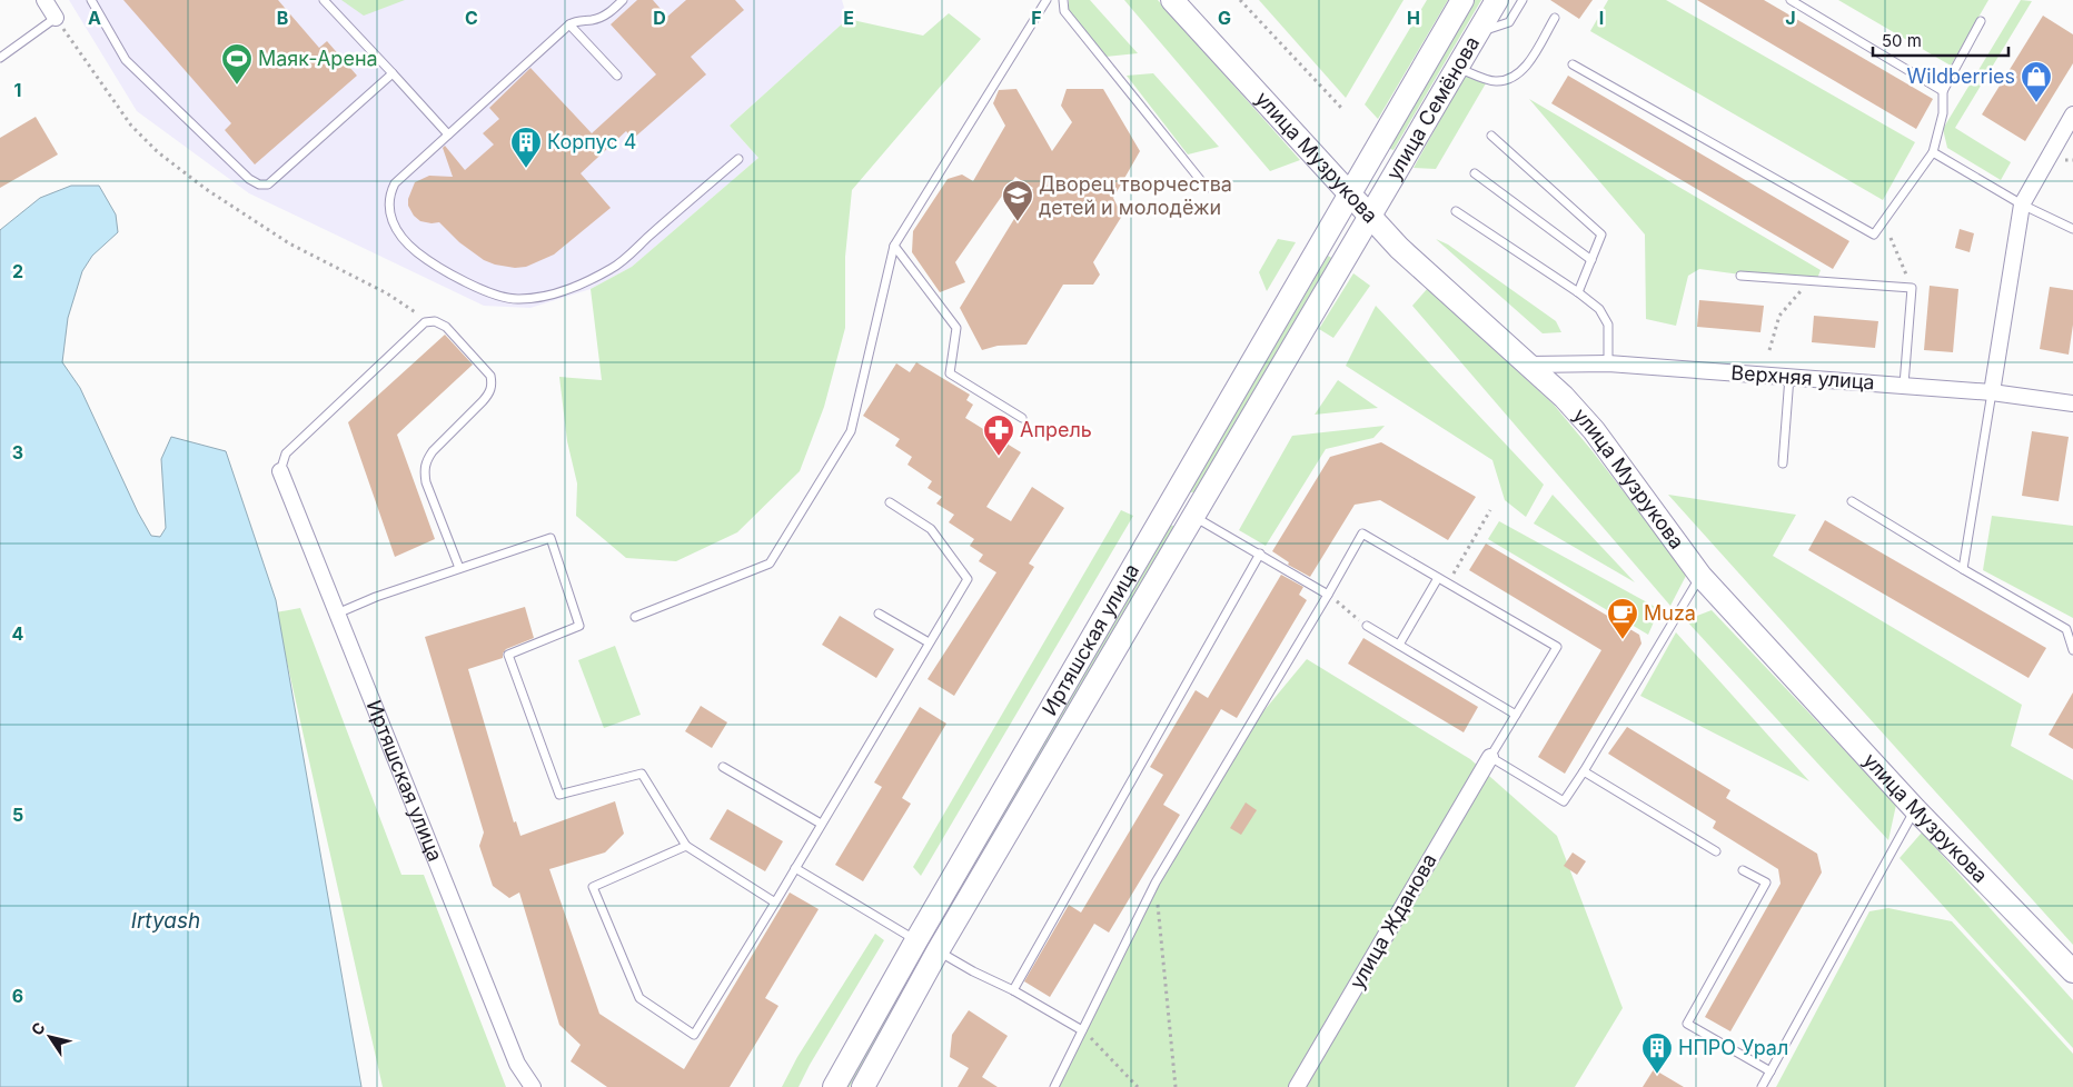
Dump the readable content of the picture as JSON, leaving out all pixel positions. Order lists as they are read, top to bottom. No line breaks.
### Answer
{"streets":{"street":["улица Семёнова","улица Музрукова","Верхняя улица","Иртяшская улица","улица Жданова"]},"crossings":[["улица Семёнова","улица Музрукова"],["улица Семёнова","Иртяшская улица"],["улица Музрукова","Верхняя улица"],["улица Музрукова","Иртяшская улица"]],"water":["Irtyash"],"places":{"sports":["Маяк-Арена"],"shop":["Wildberries"],"building":["Корпус 4","НПРО Урал"],"school or university":["Дворец творчества детей и молодёжи"],"pharmacy":["Апрель"],"cafe":["Muza"]},"scale_bar":"50 m","north":"top left","grid":{"columns":["A","B","C","D","E","F","G","H","I","J"],"rows":["1","2","3","4","5","6"]}}
